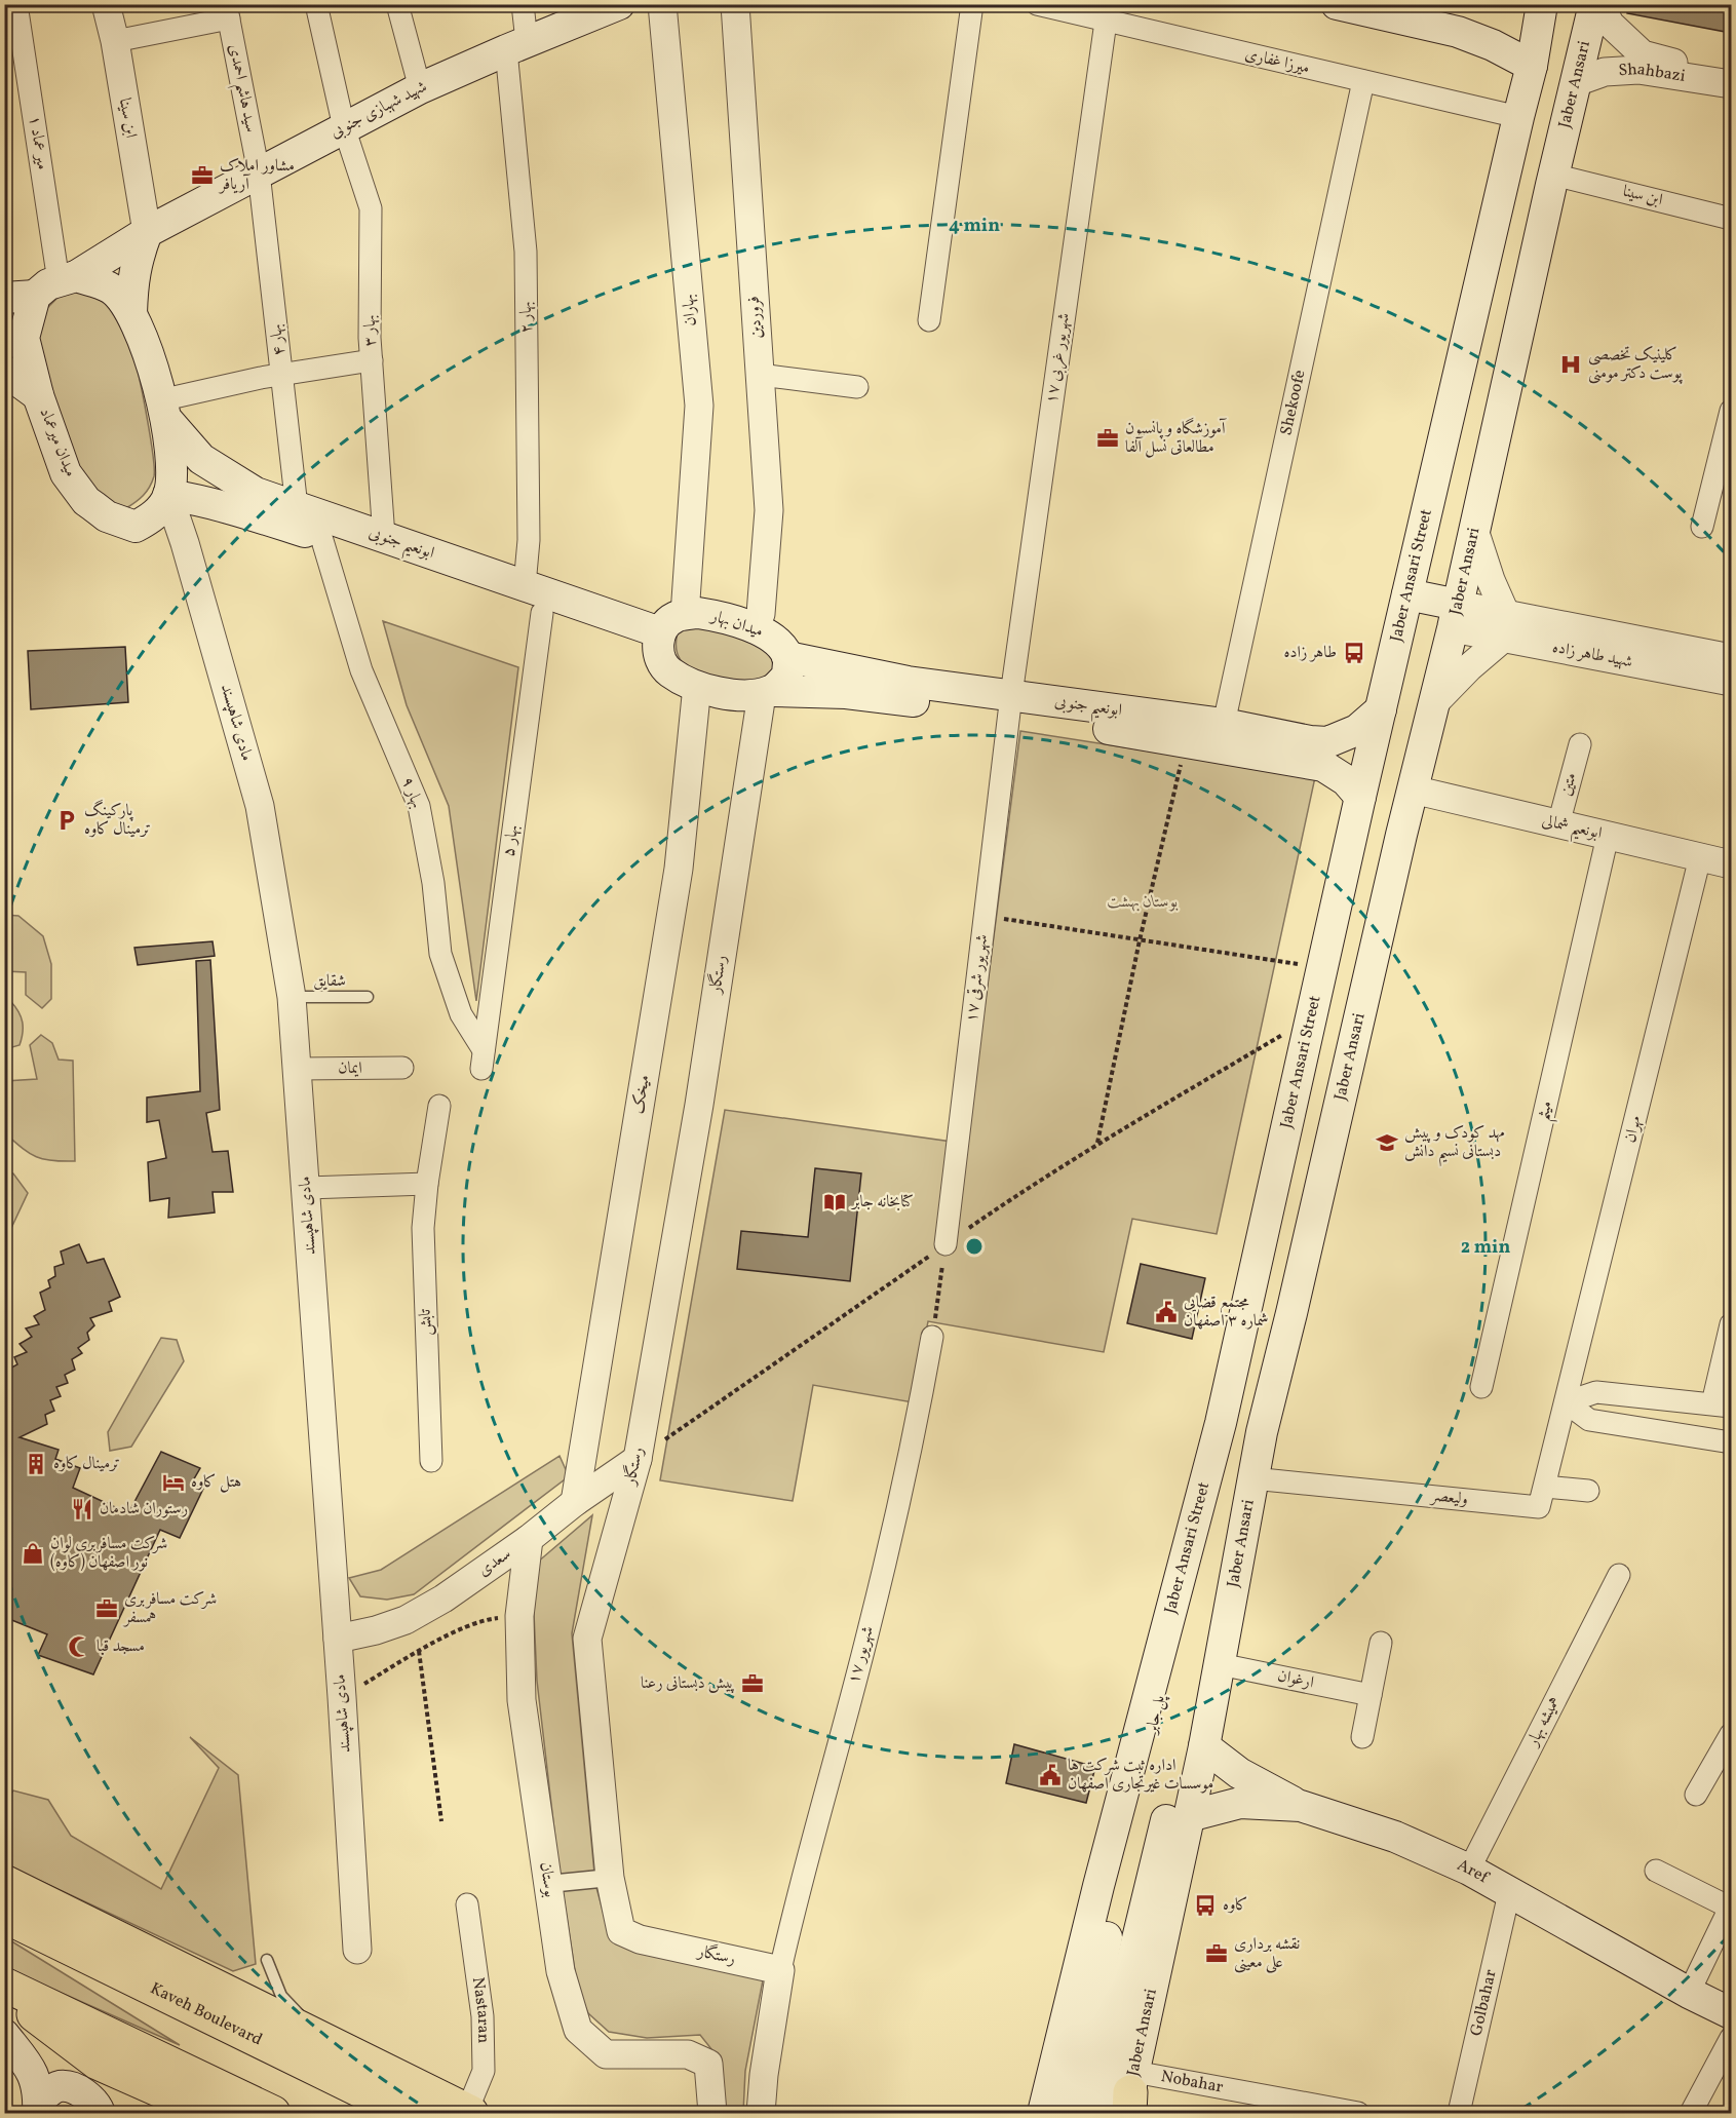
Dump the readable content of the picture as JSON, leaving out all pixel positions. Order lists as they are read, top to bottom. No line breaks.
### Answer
{"streets":{"main road":["Jaber Ansari","شهید شهبازی جنوبی","میدان میرعماد","ابونعیم جنوبی","Jaber Ansari Street","میدان بهار","پل جابر","Aref","Kaveh Boulevard"],"street":["میرزا غفاری","Shahbazi","سید هاشم احمدی","ابن سینا","میر عماد ۱","بهاران","بهار ۲","فروردین","بهار ۳","بهار ۴","۱۷ شهریور غربی","Shekoofe","شهید طاهر زاده","مادی شاهپسند","متین","بهار ۹","ابونعیم شمالی","بهار ۵","رستگار","۱۷ شهریور شرقی","ایمان","میخک","میثم","مهران","تابش","ولیعصر","سعدی","۱۷ شهریور","ارغوان","همیشه بهار","بوستان","Golbahar","Nastaran","Nobahar"],"lane":["شقایق"]},"crossings":[["میرزا غفاری","۱۷ شهریور غربی"],["میرزا غفاری","Shekoofe"],["میرزا غفاری","Jaber Ansari Street"],["Shahbazi","Jaber Ansari"],["Jaber Ansari","ابن سینا"],["Jaber Ansari","شهید طاهر زاده"],["Jaber Ansari","ابونعیم شمالی"],["Jaber Ansari","ولیعصر"],["Jaber Ansari","ارغوان"],["Jaber Ansari","پل جابر"],["Jaber Ansari","Aref"],["Jaber Ansari","Nobahar"],["سید هاشم احمدی","شهید شهبازی جنوبی"],["سید هاشم احمدی","بهار ۴"],["شهید شهبازی جنوبی","ابن سینا"],["شهید شهبازی جنوبی","میر عماد ۱"],["شهید شهبازی جنوبی","بهار ۲"],["شهید شهبازی جنوبی","بهار ۳"],["شهید شهبازی جنوبی","بهار ۴"],["شهید شهبازی جنوبی","میدان میرعماد"],["میر عماد ۱","میدان میرعماد"],["بهاران","فروردین"],["بهاران","ابونعیم جنوبی"],["بهاران","میدان بهار"],["بهاران","رستگار"],["بهاران","میخک"],["بهار ۲","ابونعیم جنوبی"],["فروردین","ابونعیم جنوبی"],["فروردین","میدان بهار"],["فروردین","رستگار"],["فروردین","میخک"],["بهار ۳","ابونعیم جنوبی"],["بهار ۴","ابونعیم جنوبی"],["۱۷ شهریور غربی","ابونعیم جنوبی"],["۱۷ شهریور غربی","۱۷ شهریور شرقی"],["Shekoofe","ابونعیم جنوبی"],["میدان میرعماد","ابونعیم جنوبی"],["میدان میرعماد","مادی شاهپسند"],["ابونعیم جنوبی","Jaber Ansari Street"],["ابونعیم جنوبی","میدان بهار"],["ابونعیم جنوبی","مادی شاهپسند"],["ابونعیم جنوبی","بهار ۹"],["ابونعیم جنوبی","بهار ۵"],["ابونعیم جنوبی","رستگار"],["ابونعیم جنوبی","۱۷ شهریور شرقی"],["ابونعیم جنوبی","میخک"],["Jaber Ansari Street","پل جابر"],["میدان بهار","رستگار"],["میدان بهار","میخک"],["مادی شاهپسند","شقایق"],["مادی شاهپسند","ایمان"],["مادی شاهپسند","سعدی"],["متین","ابونعیم شمالی"],["بهار ۹","بهار ۵"],["ابونعیم شمالی","میثم"],["ابونعیم شمالی","مهران"],["رستگار","میخک"],["رستگار","سعدی"],["رستگار","۱۷ شهریور"],["میخک","سعدی"],["مهران","ولیعصر"],["سعدی","بوستان"],["همیشه بهار","Aref"],["Aref","Golbahar"]],"parks":["بوستان بهشت"],"places":{"office":["مشاور املاک آریافر","آموزشگاه و پانسیون مطالعاتی نسل آلفا","شرکت مسافربری همسفر","پیش دبستانی رعنا","نقشه برداری علی معینی"],"hospital":["کلینیک تخصصی پوست دکتر مومنی"],"bus stop":["طاهر زاده","کاوه"],"parking":["پارکینگ ترمینال کاوه"],"school or university":["مهد کودک و پیش دبستانی نسیم دانش"],"library":["کتابخانه جابر"],"public building":["مجتمع قضایی شماره ۳ اصفهان","اداره ثبت شرکت ها موسسات غیرتجاری اصفهان"],"building":["ترمینال کاوه"],"hotel":["هتل کاوه"],"restaurant":["رستوران شادمان"],"shop":["شرکت مسافربری لوان نور اصفهان (کاوه)"],"mosque":["مسجد قبا"]},"rings":["4 min","2 min"]}
